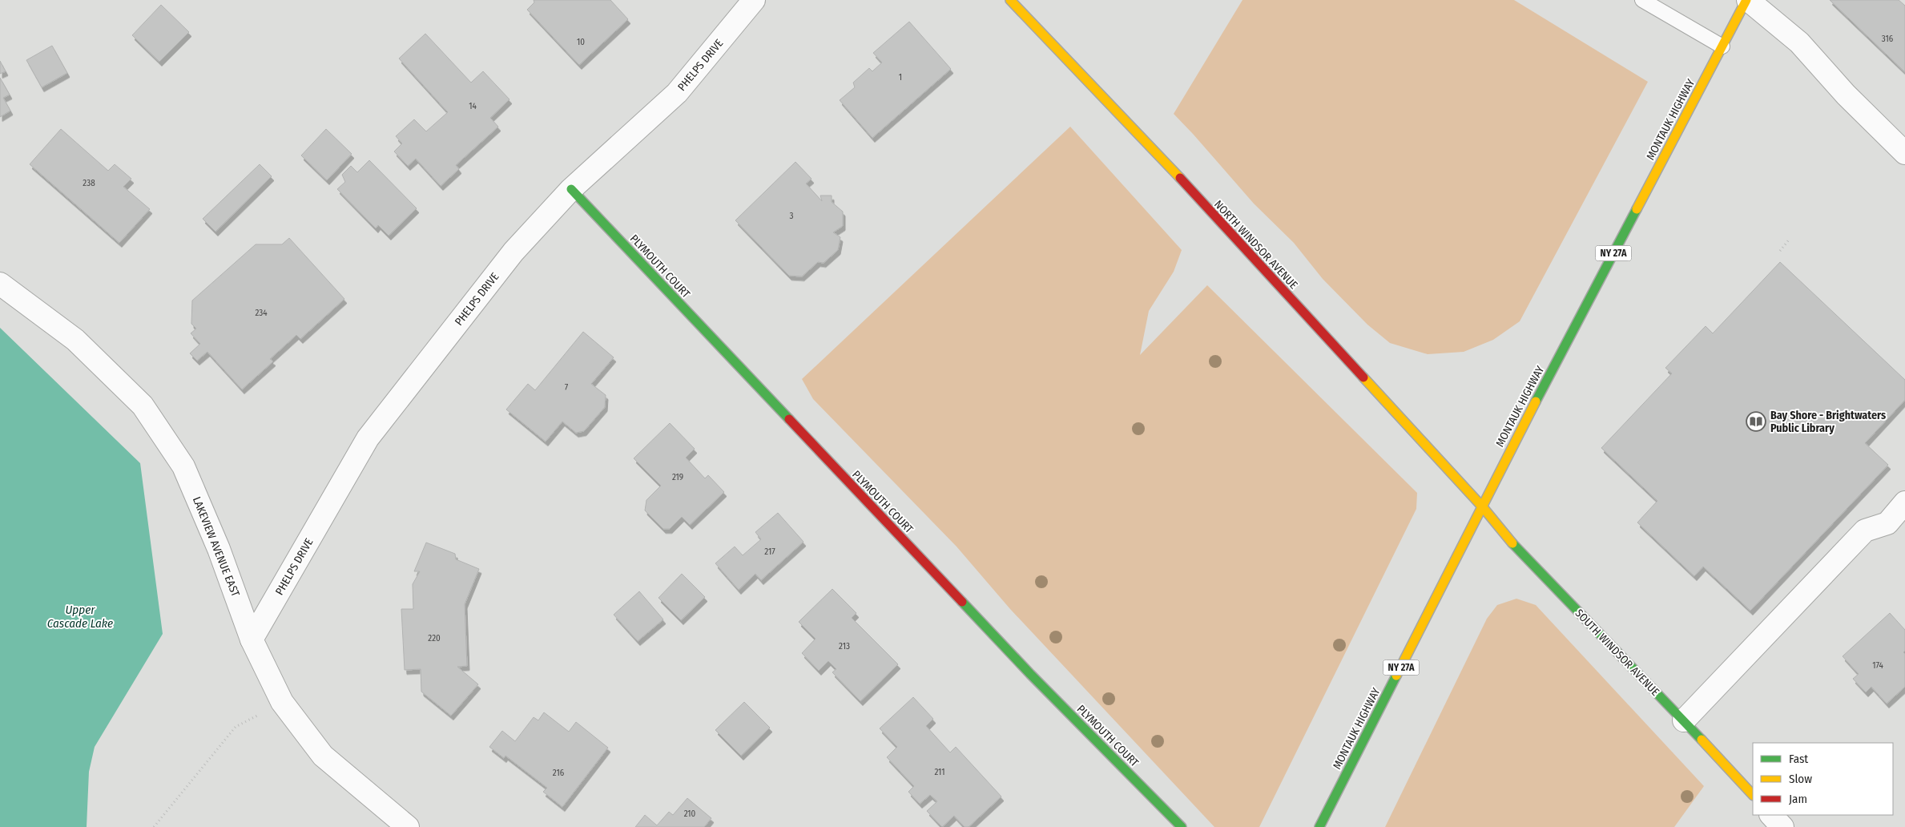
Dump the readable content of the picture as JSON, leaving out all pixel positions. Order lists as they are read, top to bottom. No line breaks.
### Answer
{"streets":{"street":["PHELPS DRIVE","MONTAUK HIGHWAY","NORTH WINDSOR AVENUE","NY 27A","PLYMOUTH COURT","LAKEVIEW AVENUE EAST","SOUTH WINDSOR AVENUE"]},"crossings":[["PHELPS DRIVE","PLYMOUTH COURT"],["PHELPS DRIVE","LAKEVIEW AVENUE EAST"],["MONTAUK HIGHWAY","NORTH WINDSOR AVENUE"],["MONTAUK HIGHWAY","SOUTH WINDSOR AVENUE"],["NORTH WINDSOR AVENUE","SOUTH WINDSOR AVENUE"]],"water":["Upper Cascade Lake"],"places":{"library":["Bay Shore - Brightwaters Public Library"]},"house_numbers":["316","10","1","14","238","3","234","7","219","217","220","213","174","211","216","210"],"legend":["Fast","Slow","Jam"]}
